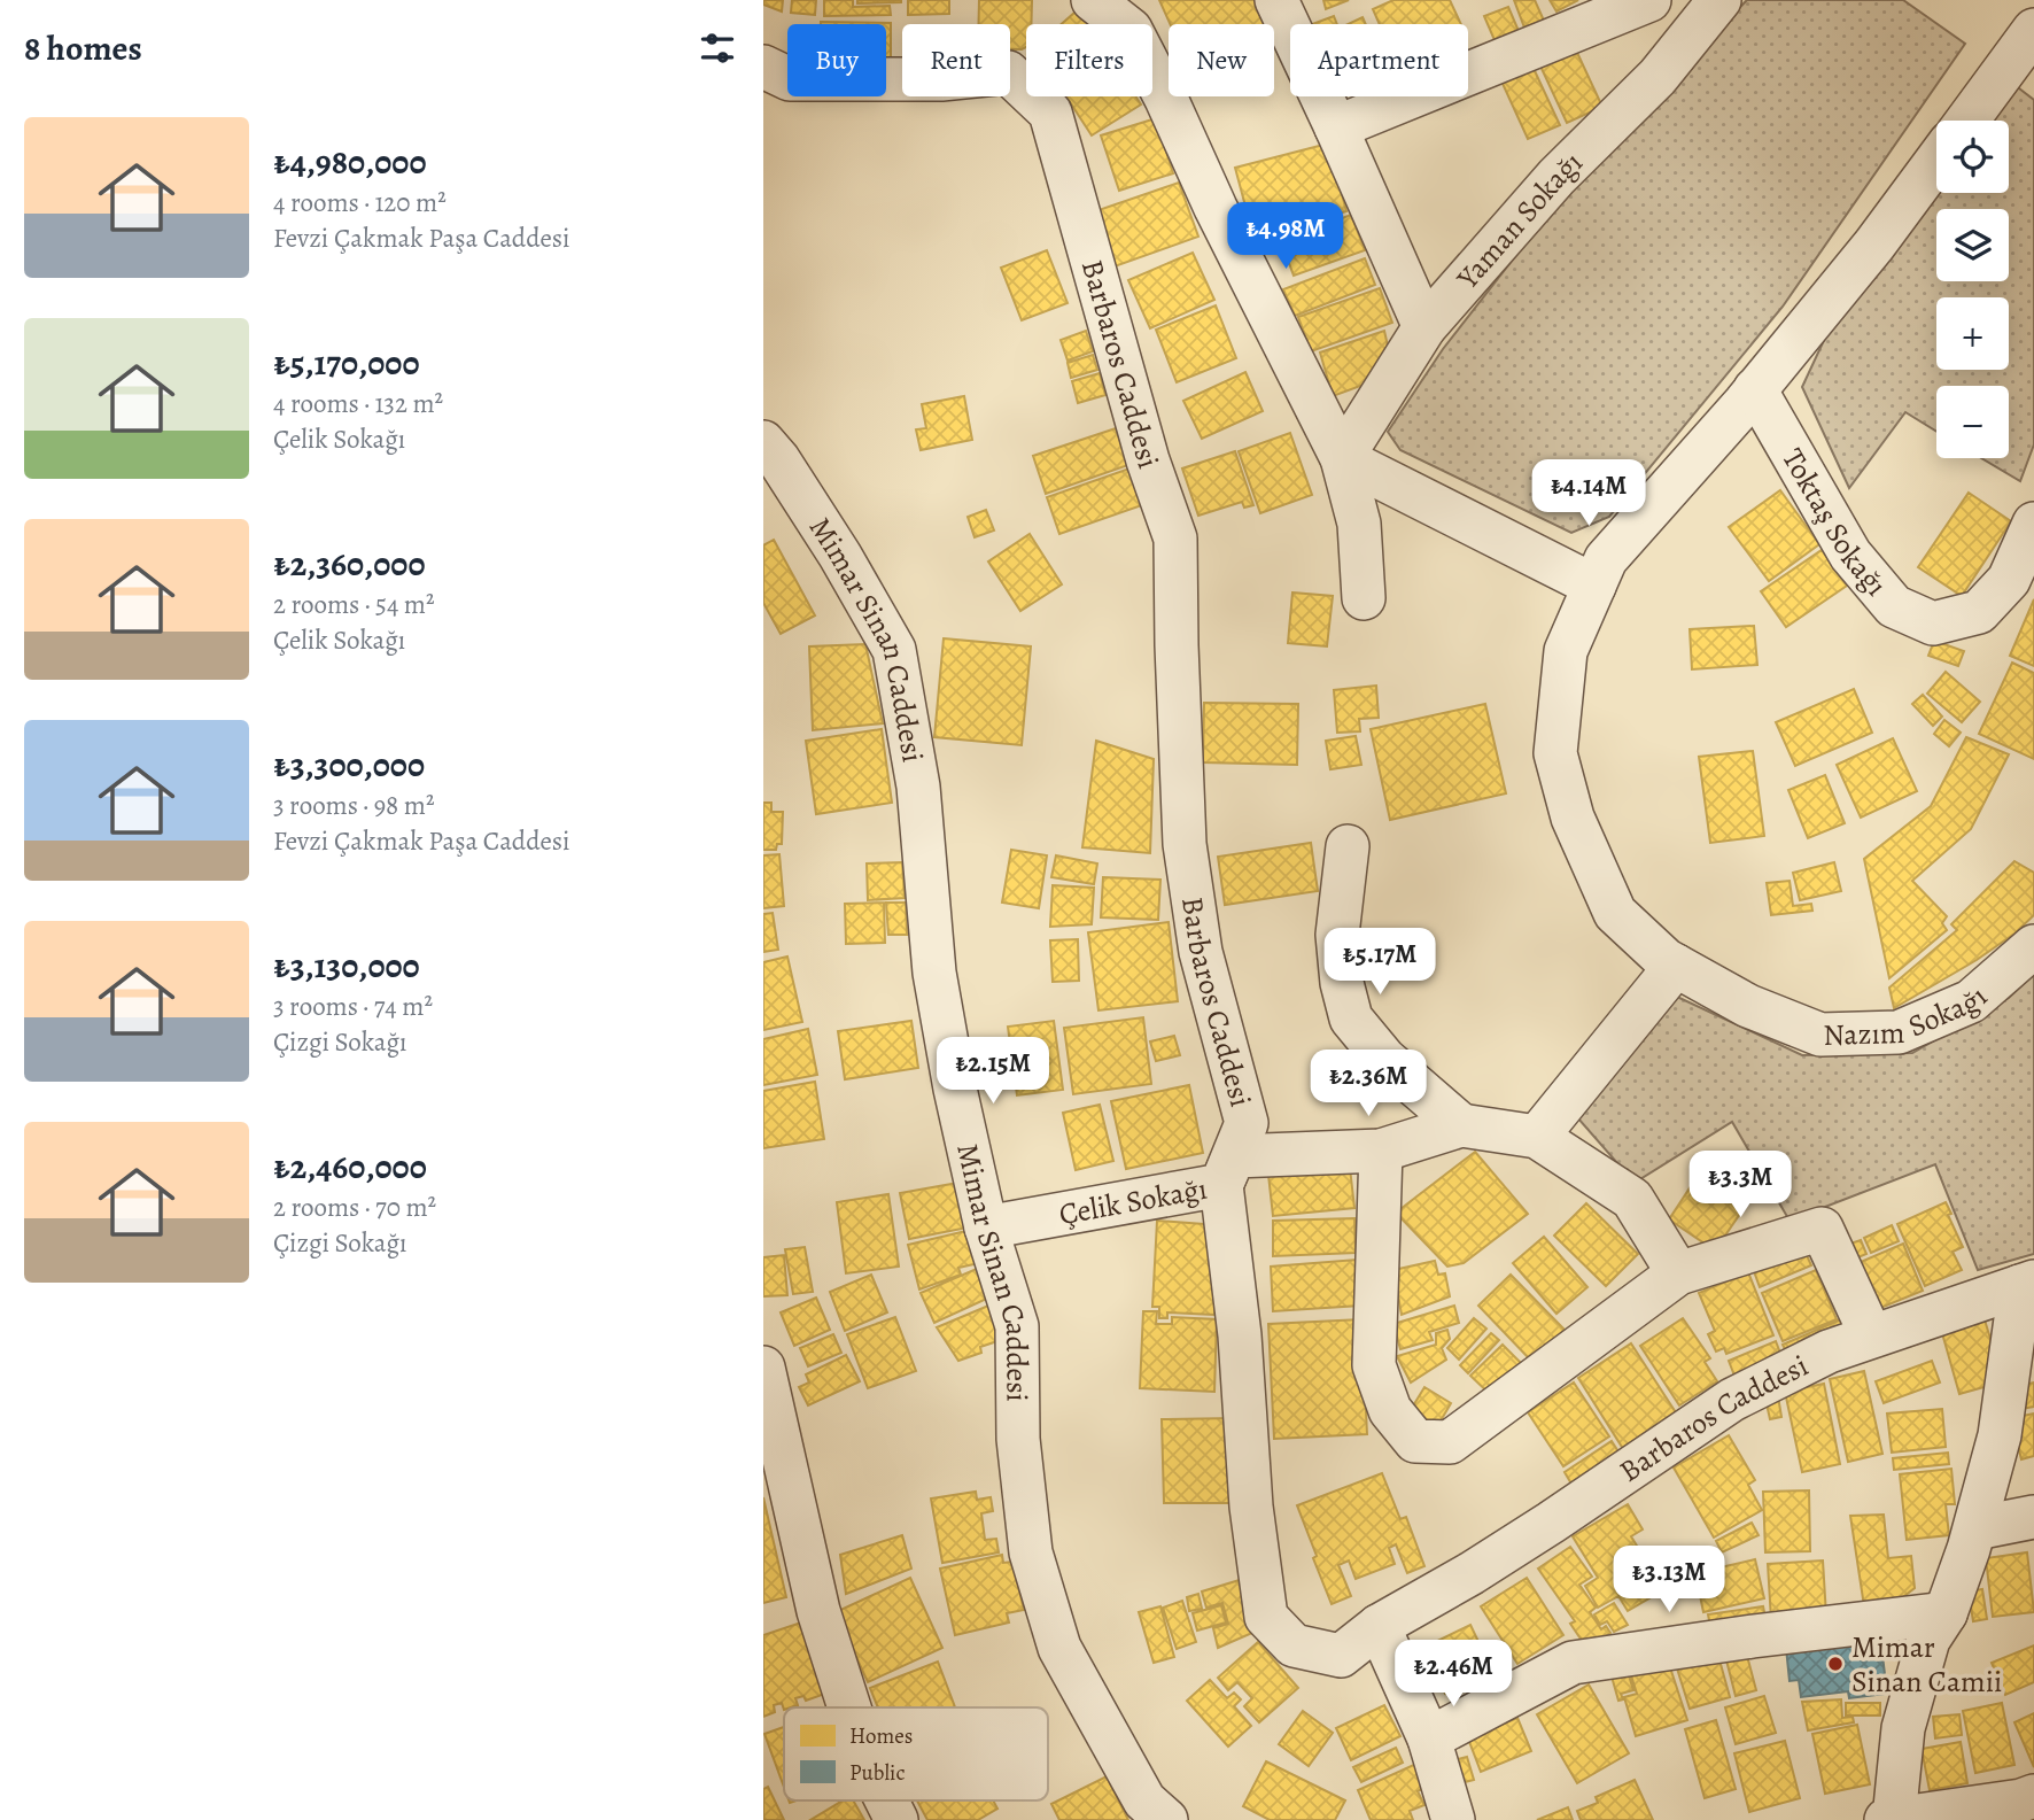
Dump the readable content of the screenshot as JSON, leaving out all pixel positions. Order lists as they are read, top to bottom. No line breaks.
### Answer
{"streets":{"street":["Yaman Sokağı","Barbaros Caddesi","Toktaş Sokağı","Mimar Sinan Caddesi","Nazım Sokağı","Çelik Sokağı"]},"crossings":[["Barbaros Caddesi","Çelik Sokağı"],["Toktaş Sokağı","Nazım Sokağı"],["Mimar Sinan Caddesi","Çelik Sokağı"]],"places":["Mimar Sinan Camii"],"legend":["Homes","Public"],"page":{"heading":"8 homes","chip":["Buy","Rent","Filters","New","Apartment"],"list":[{"name":"₺4,980,000","note":"4 rooms · 120 m² · Fevzi Çakmak Paşa Caddesi"},{"name":"₺5,170,000","note":"4 rooms · 132 m² · Çelik Sokağı"},{"name":"₺2,360,000","note":"2 rooms · 54 m² · Çelik Sokağı"},{"name":"₺3,300,000","note":"3 rooms · 98 m² · Fevzi Çakmak Paşa Caddesi"},{"name":"₺3,130,000","note":"3 rooms · 74 m² · Çizgi Sokağı"},{"name":"₺2,460,000","note":"2 rooms · 70 m² · Çizgi Sokağı"}],"map_buttons":["+","−"],"price":["₺4.98M","₺4.14M","₺5.17M","₺2.15M","₺2.36M","₺3.3M","₺3.13M","₺2.46M"]}}
